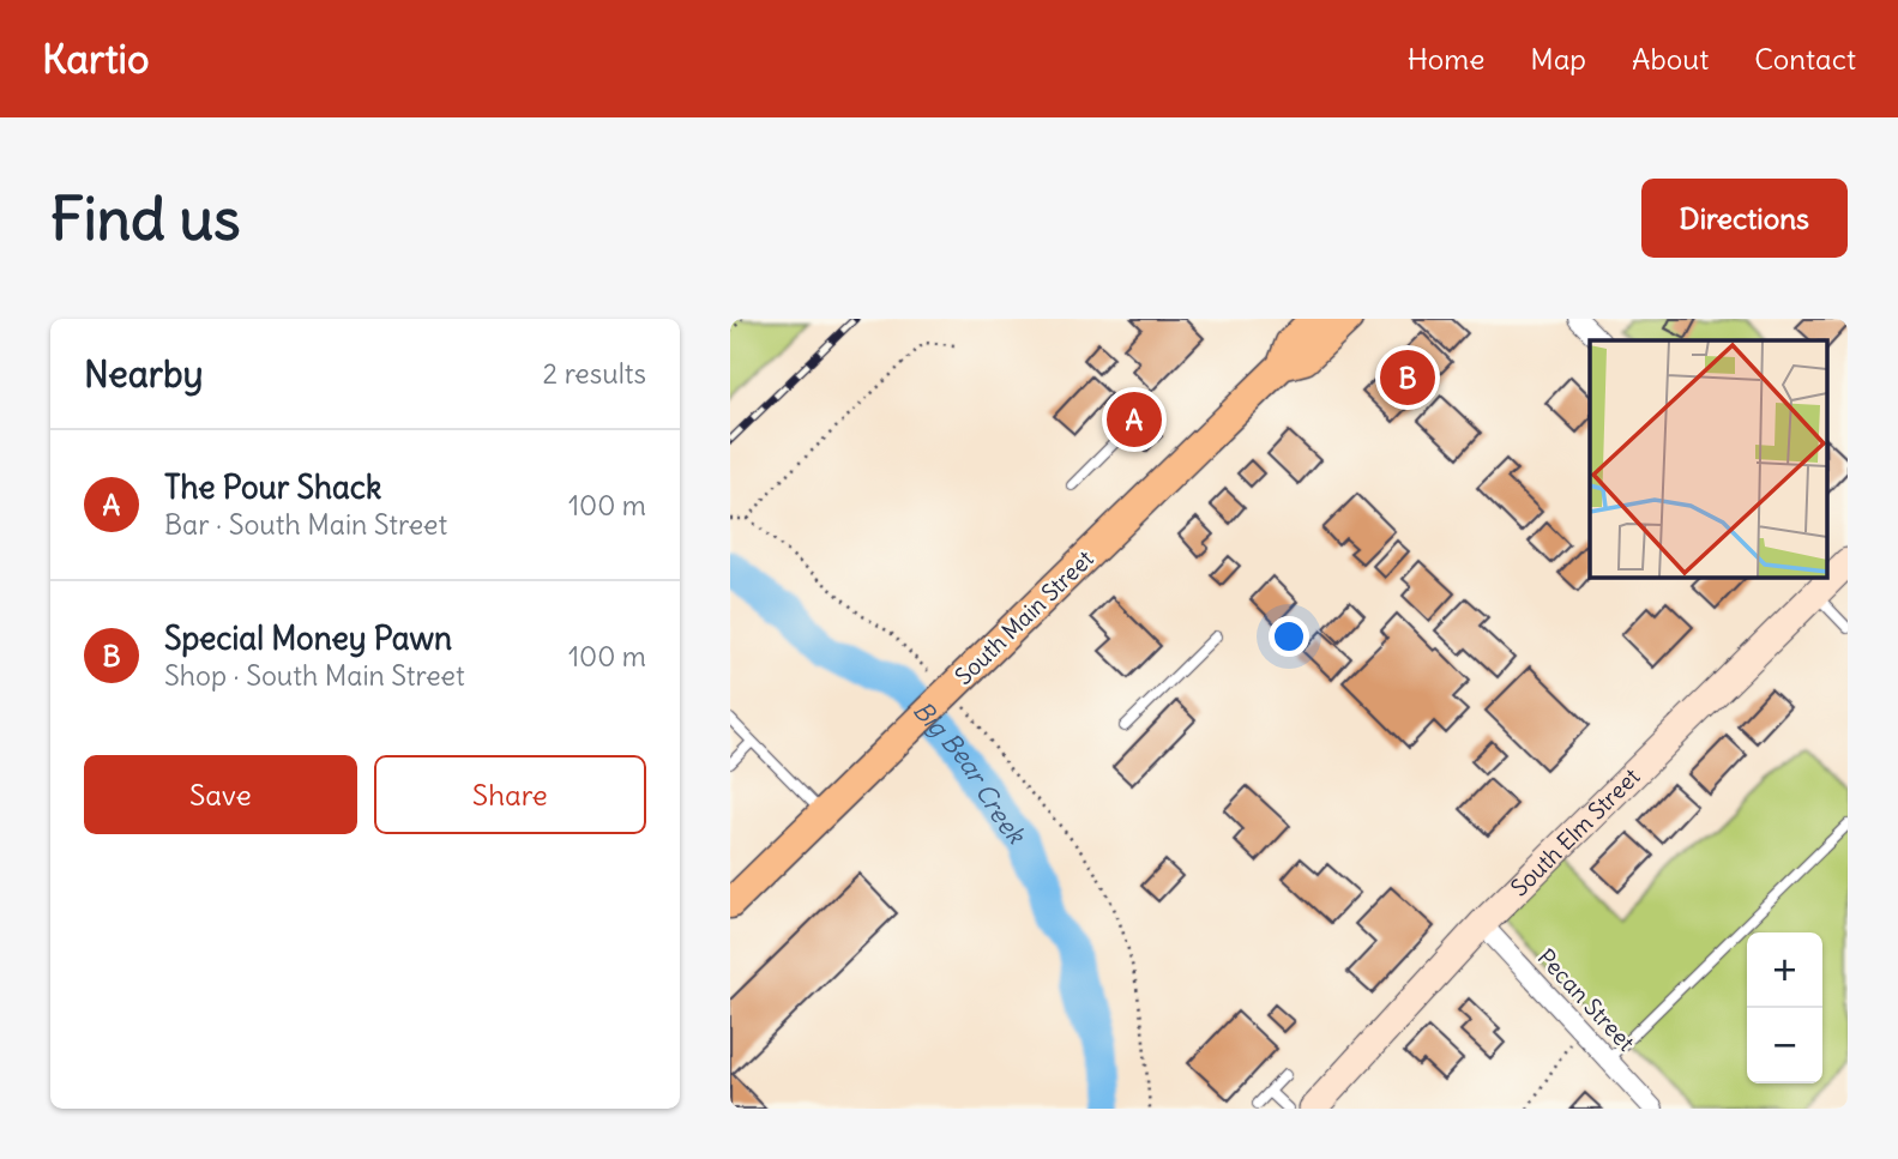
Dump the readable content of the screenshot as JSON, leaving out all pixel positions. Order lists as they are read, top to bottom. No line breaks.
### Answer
{"streets":{"main road":["South Main Street"],"street":["South Elm Street","Pecan Street"]},"crossings":[["South Elm Street","Pecan Street"]],"water":["Big Bear Creek"],"page":{"header":"Kartio","nav":["Home","Map","About","Contact"],"buttons":["Directions",["Save","Share"]],"title":"Find us","heading":["Nearby","2 results"],"pins":["B","A"],"list":[{"mark":"A","name":"The Pour Shack","note":"Bar · South Main Street","value":"100 m"},{"mark":"B","name":"Special Money Pawn","note":"Shop · South Main Street","value":"100 m"}],"map_buttons":["+","−"]}}
